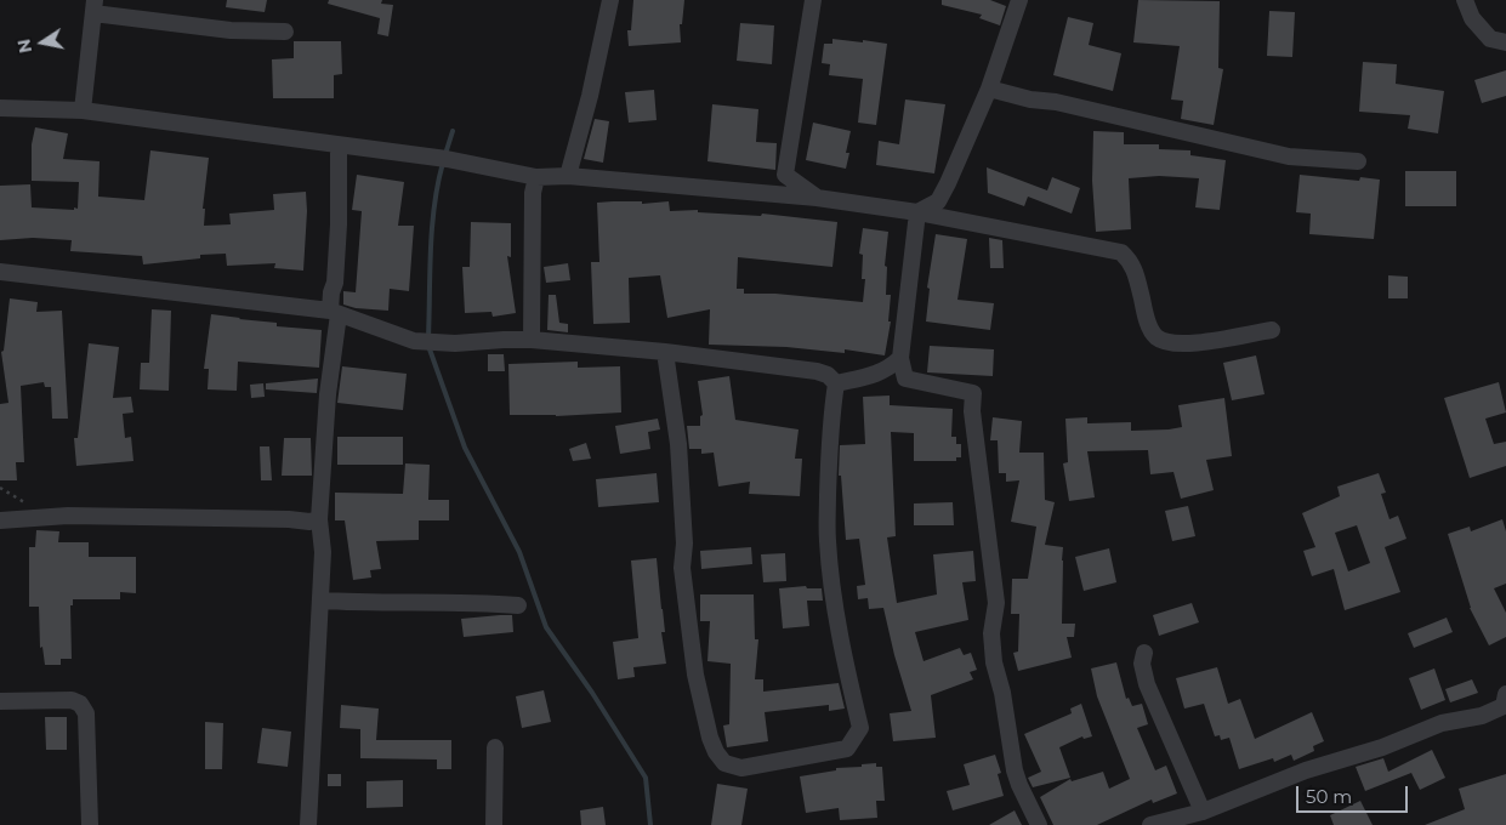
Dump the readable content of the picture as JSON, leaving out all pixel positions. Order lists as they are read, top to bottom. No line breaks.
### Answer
{"scale_bar":"50 m","north":"left"}
